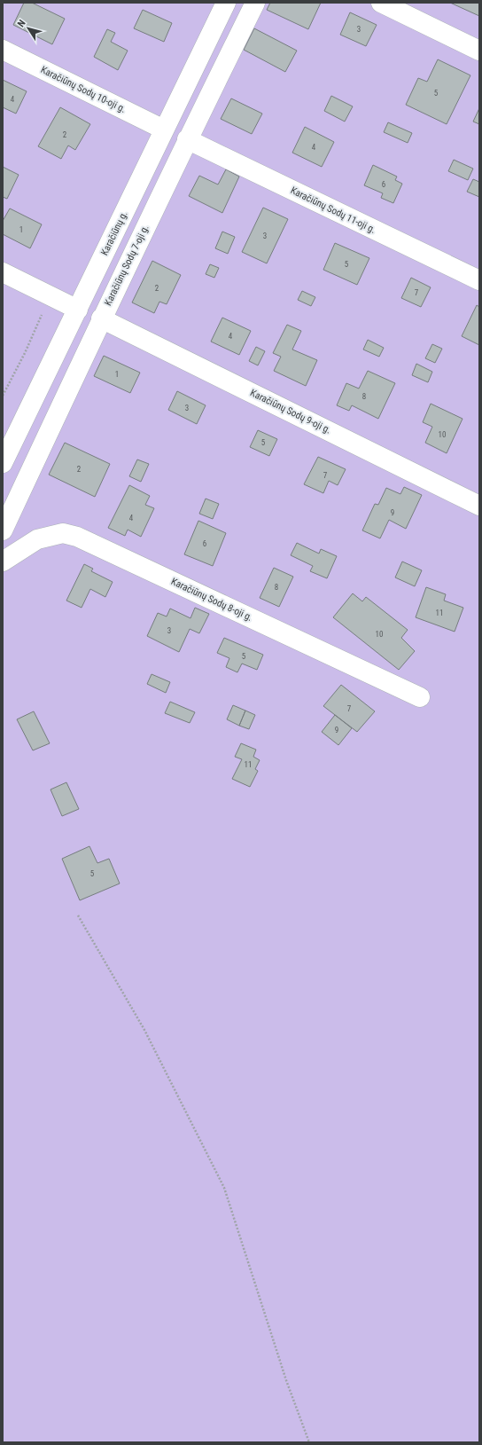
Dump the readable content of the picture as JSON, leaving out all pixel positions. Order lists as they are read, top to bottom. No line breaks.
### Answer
{"streets":{"street":["Karačiūnų Sodų 10-oji g.","Karačiūnų Sodų 11-oji g.","Karačiūnų g.","Karačiūnų Sodų 7-oji g.","Karačiūnų Sodų 9-oji g.","Karačiūnų Sodų 8-oji g."]},"crossings":[["Karačiūnų Sodų 10-oji g.","Karačiūnų g."],["Karačiūnų Sodų 11-oji g.","Karačiūnų Sodų 7-oji g."],["Karačiūnų Sodų 7-oji g.","Karačiūnų Sodų 9-oji g."]],"house_numbers":["3","5","4","2","4","6","1","3","5","2","7","4","1","8","3","10","5","2","7","9","4","6","8","11","3","10","5","7","9","11","5"],"north":"top left"}
